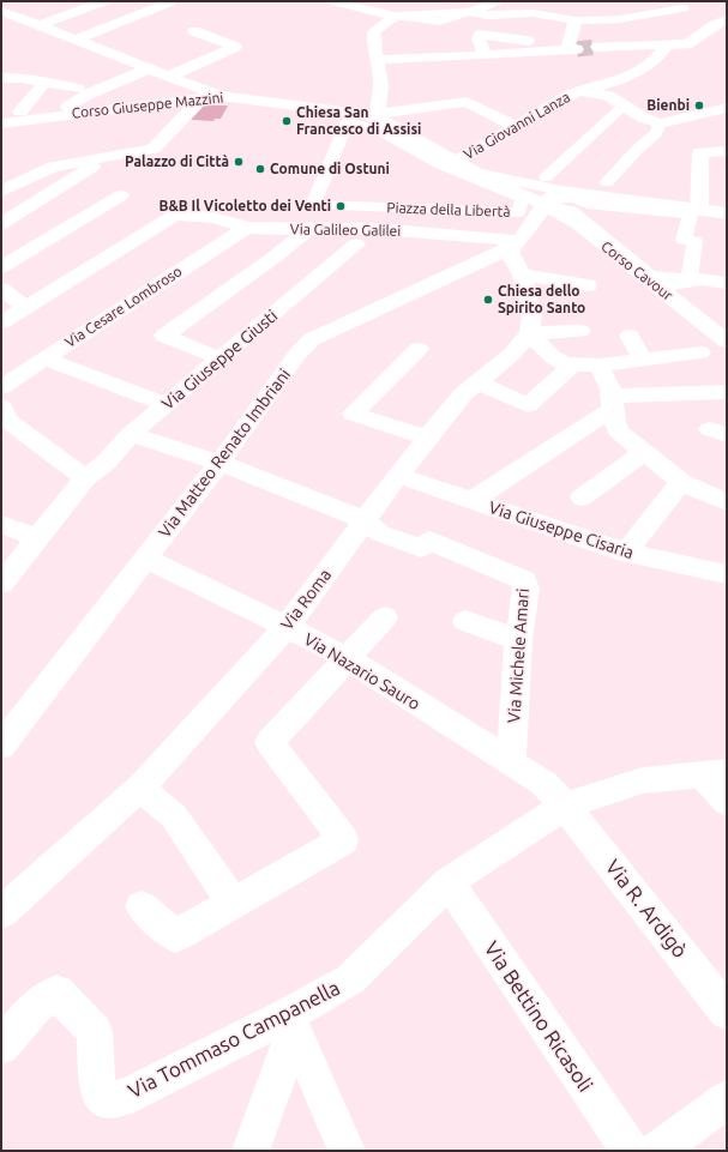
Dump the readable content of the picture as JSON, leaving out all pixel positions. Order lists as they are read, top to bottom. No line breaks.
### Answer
{"streets":{"street":["Corso Giuseppe Mazzini","Via Giovanni Lanza","Piazza della Libertà","Via Galileo Galilei","Corso Cavour","Via Cesare Lombroso","Via Giuseppe Giusti","Via Matteo Renato Imbriani","Via Giuseppe Cisaria","Via Roma","Via Michele Amari","Via Nazario Sauro","Via R. Ardigò","Via Bettino Ricasoli","Via Tommaso Campanella"]},"crossings":[["Corso Giuseppe Mazzini","Piazza della Libertà"],["Via Giovanni Lanza","Piazza della Libertà"],["Piazza della Libertà","Via Galileo Galilei"],["Piazza della Libertà","Corso Cavour"],["Piazza della Libertà","Via Matteo Renato Imbriani"],["Via Galileo Galilei","Via Cesare Lombroso"],["Via Galileo Galilei","Via Matteo Renato Imbriani"],["Via Matteo Renato Imbriani","Via Nazario Sauro"],["Via Giuseppe Cisaria","Via Roma"],["Via Roma","Via Michele Amari"],["Via Roma","Via Nazario Sauro"],["Via Michele Amari","Via Nazario Sauro"],["Via Nazario Sauro","Via R. Ardigò"],["Via Nazario Sauro","Via Tommaso Campanella"],["Via R. Ardigò","Via Tommaso Campanella"],["Via Bettino Ricasoli","Via Tommaso Campanella"]],"places":["Bienbi","Chiesa San Francesco di Assisi","Palazzo di Città","Comune di Ostuni","B&B Il Vicoletto dei Venti","Chiesa dello Spirito Santo"]}
